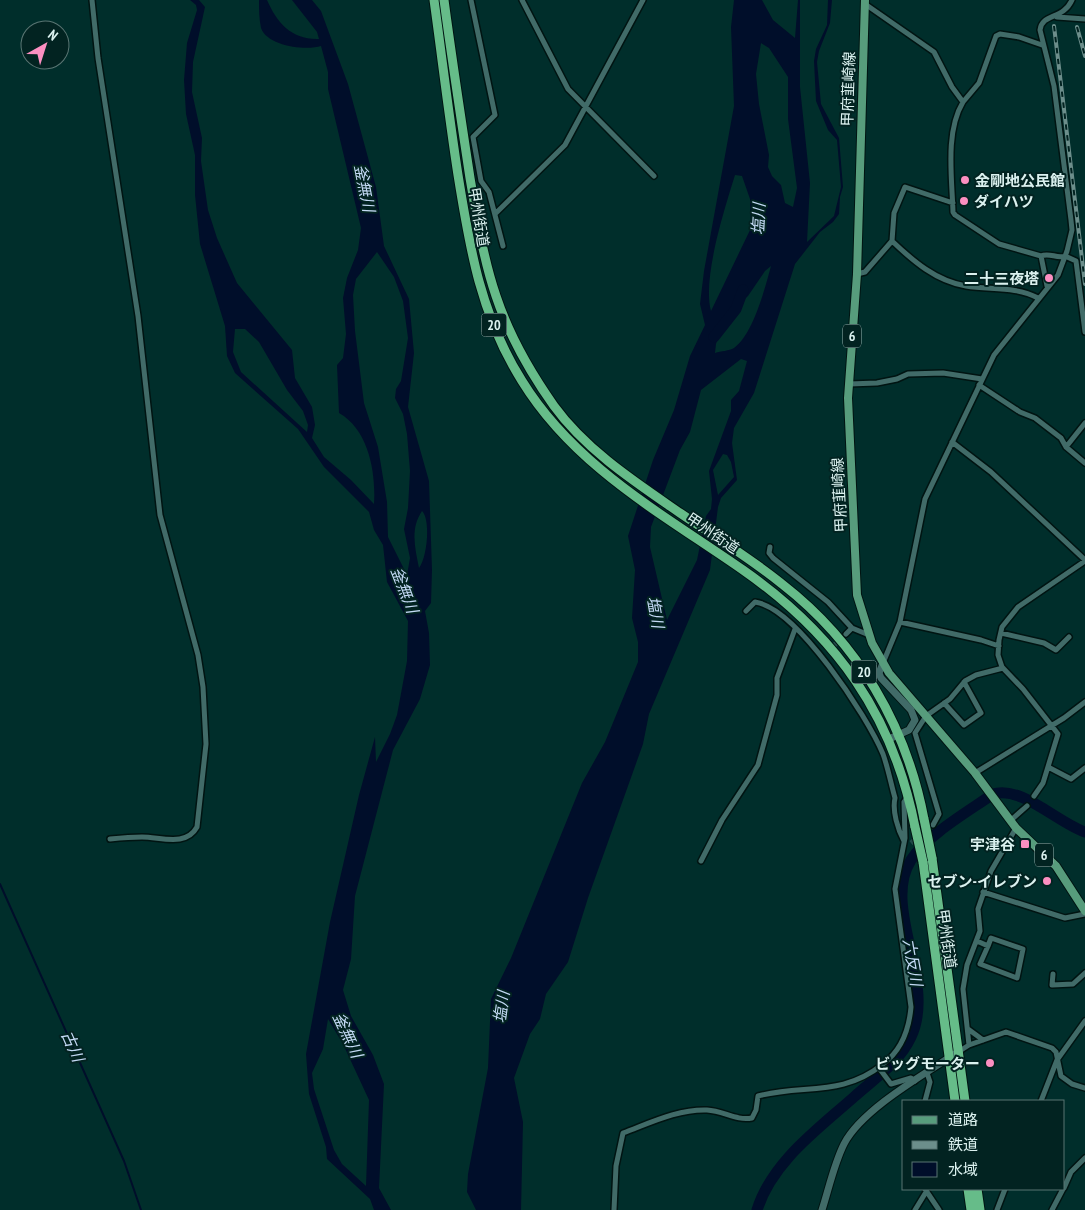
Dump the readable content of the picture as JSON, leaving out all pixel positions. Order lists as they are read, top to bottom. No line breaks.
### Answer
{"streets":{"highway":["甲州街道","20"],"main road":["甲府韮崎線","6"]},"water":["釜無川","塩川","六反川","古川"],"places":{"other":["金剛地公民館","ダイハツ","二十三夜塔","セブン-イレブン","ビッグモーター"],"transit":["宇津谷"]},"legend":["道路","鉄道","水域"],"north":"top right"}
